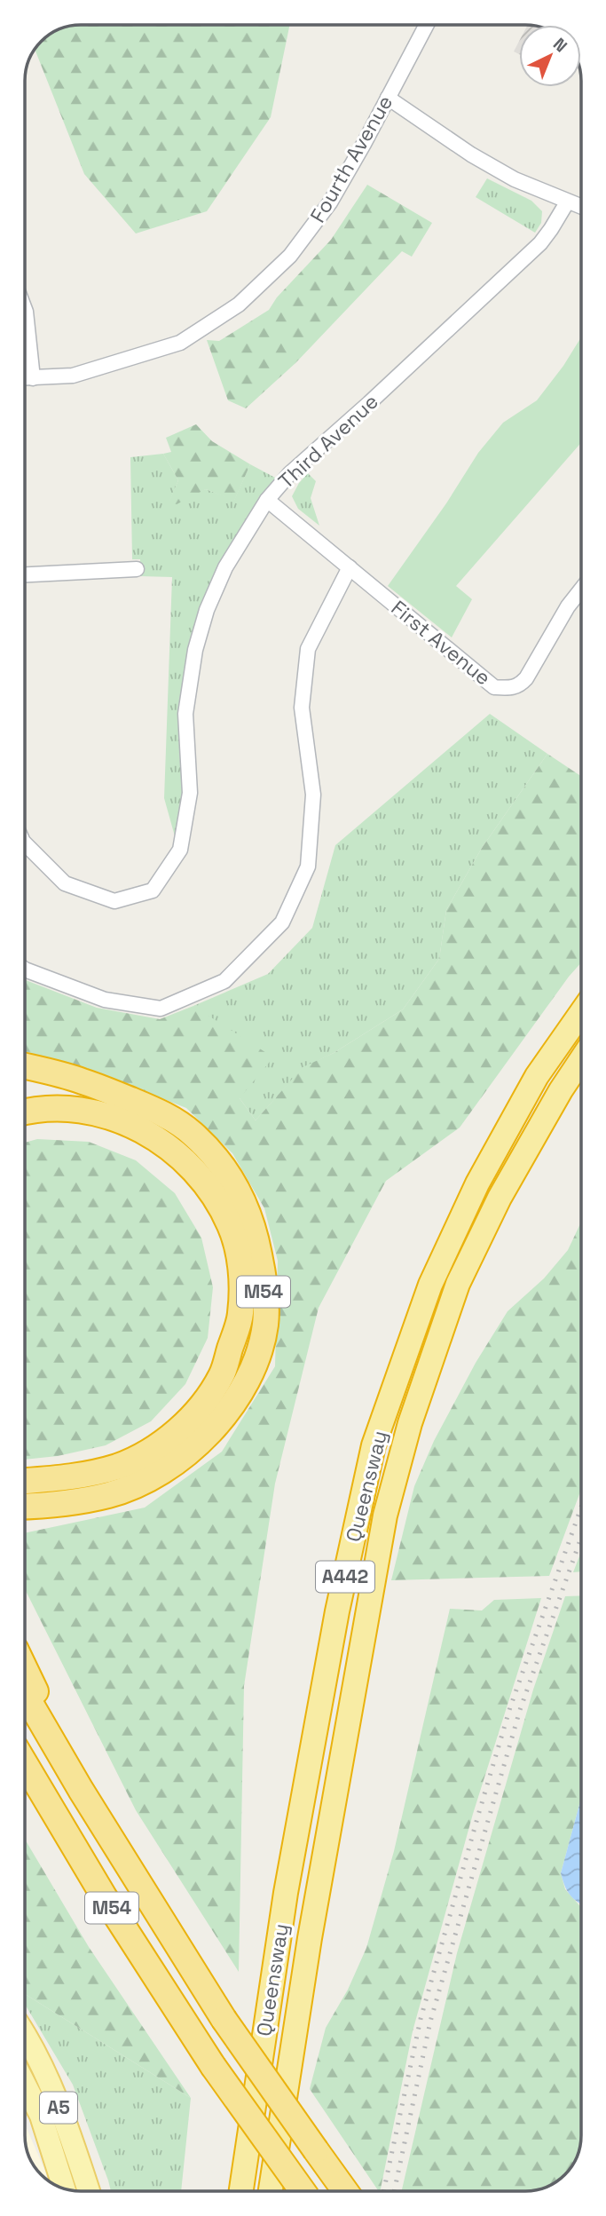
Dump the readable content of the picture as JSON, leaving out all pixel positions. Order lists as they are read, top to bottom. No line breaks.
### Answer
{"streets":{"highway":["M54","Queensway","A442"],"main road":["A5"],"street":["Fourth Avenue","Third Avenue","First Avenue"]},"crossings":[["Third Avenue","First Avenue"]],"north":"top right"}
